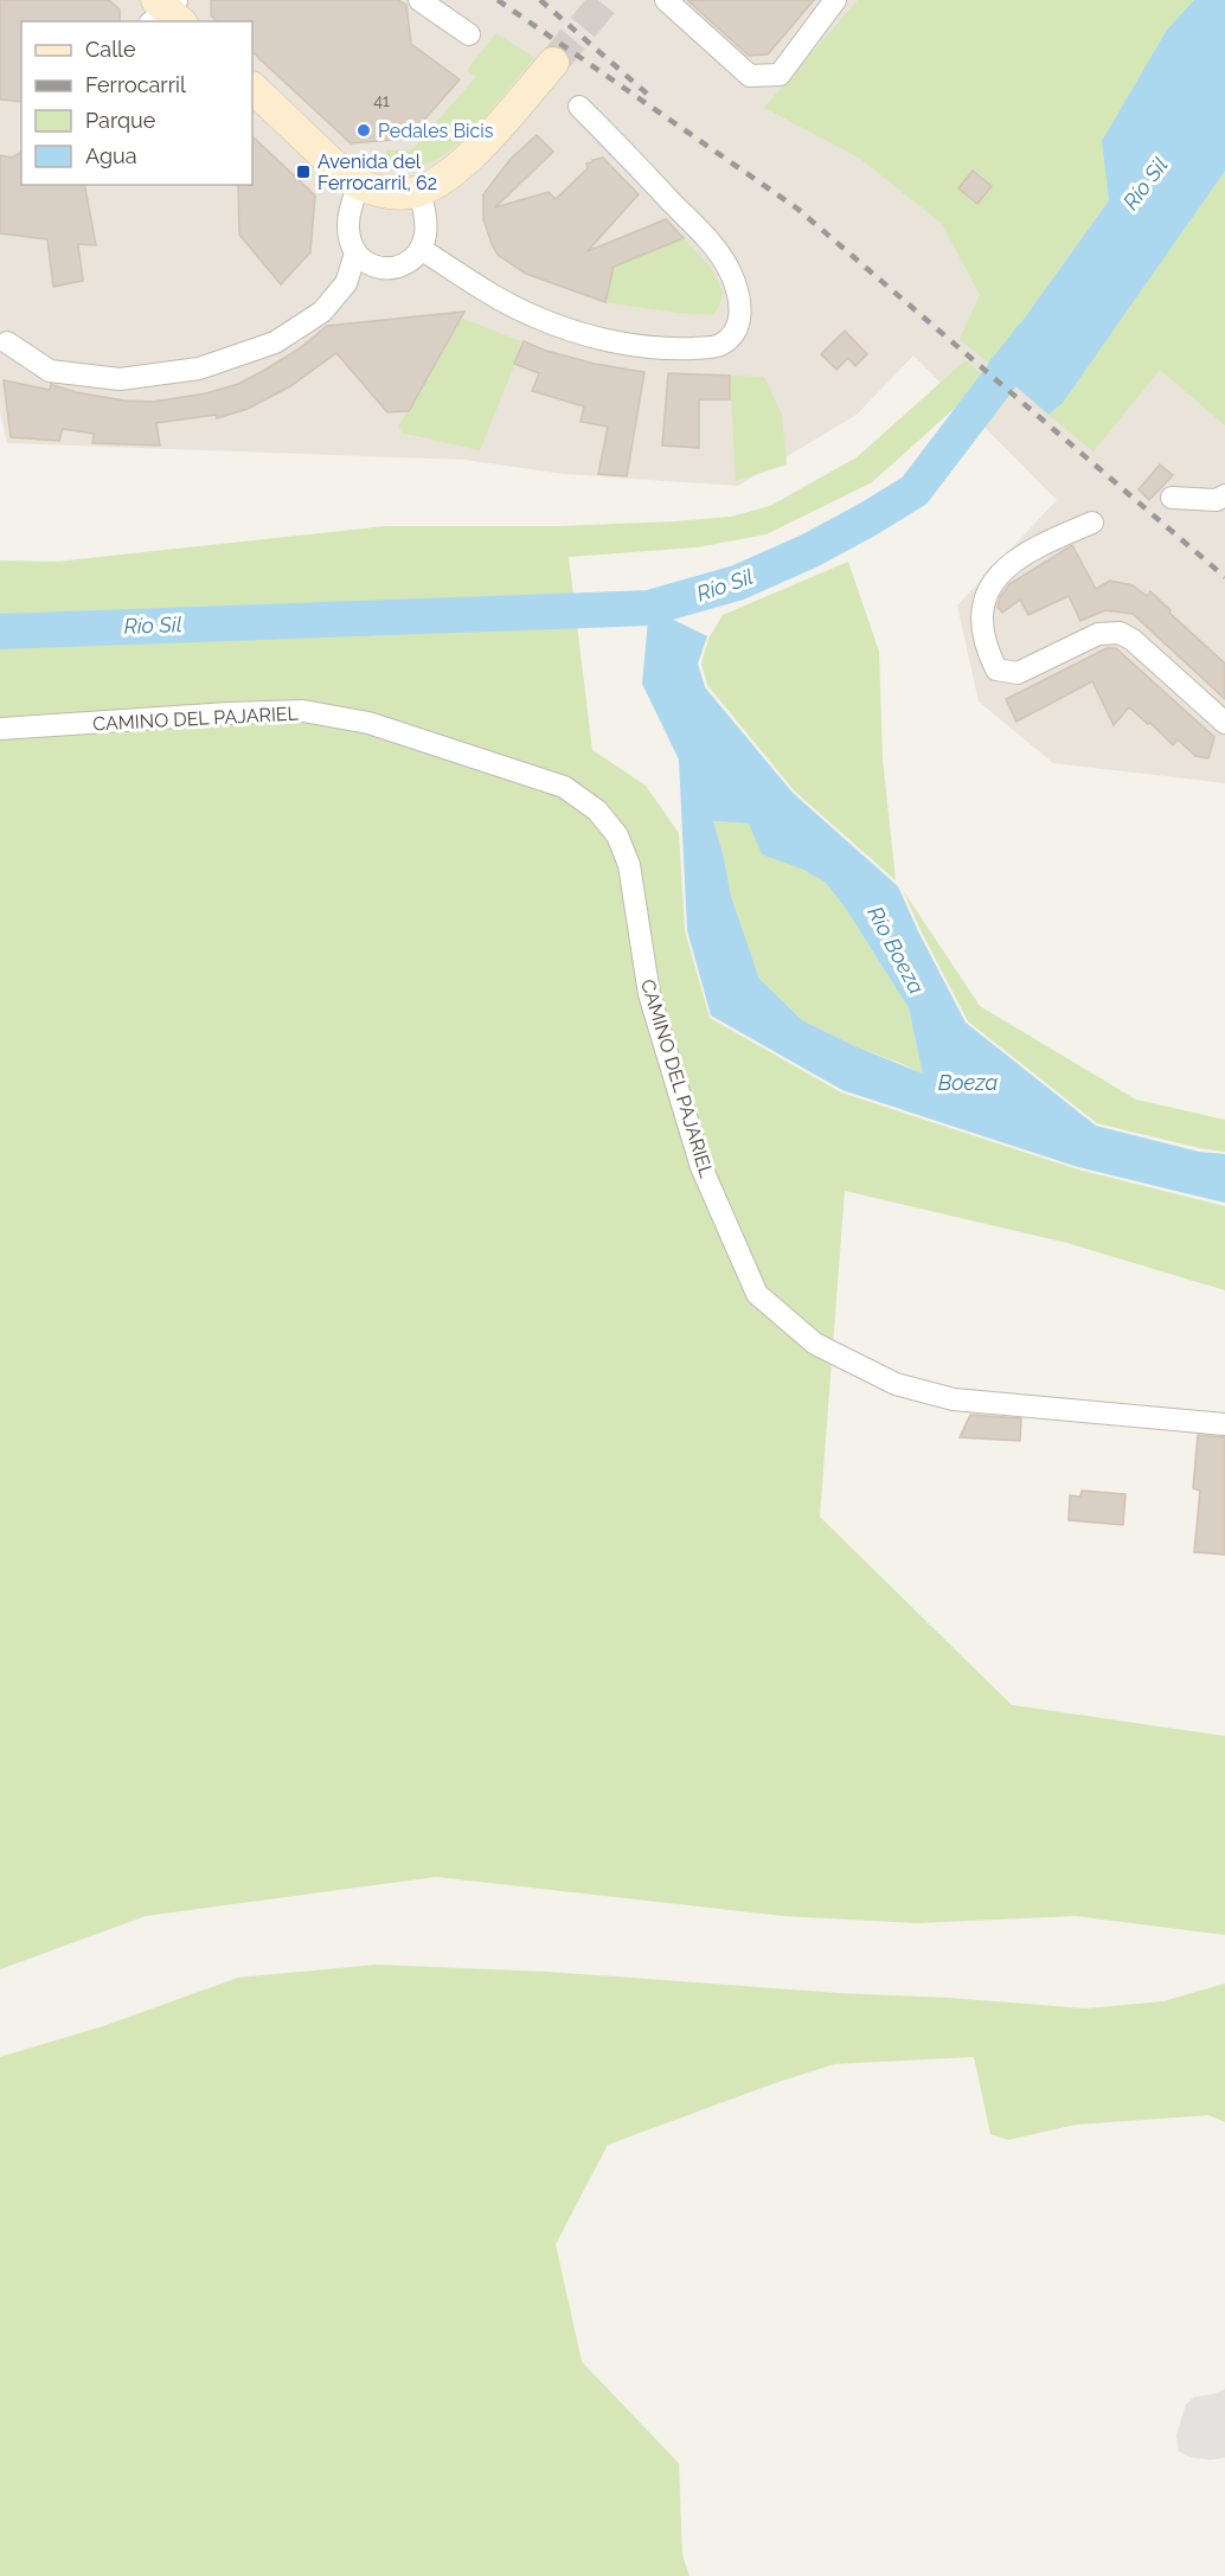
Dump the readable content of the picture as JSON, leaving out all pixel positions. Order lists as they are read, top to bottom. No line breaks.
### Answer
{"streets":{"street":["CAMINO DEL PAJARIEL"]},"water":["Río Sil","Río Boeza","Boeza"],"places":{"other":["Pedales Bicis"],"transit":["Avenida del Ferrocarril, 62"]},"house_numbers":["41"],"legend":["Calle","Ferrocarril","Parque","Agua"]}
